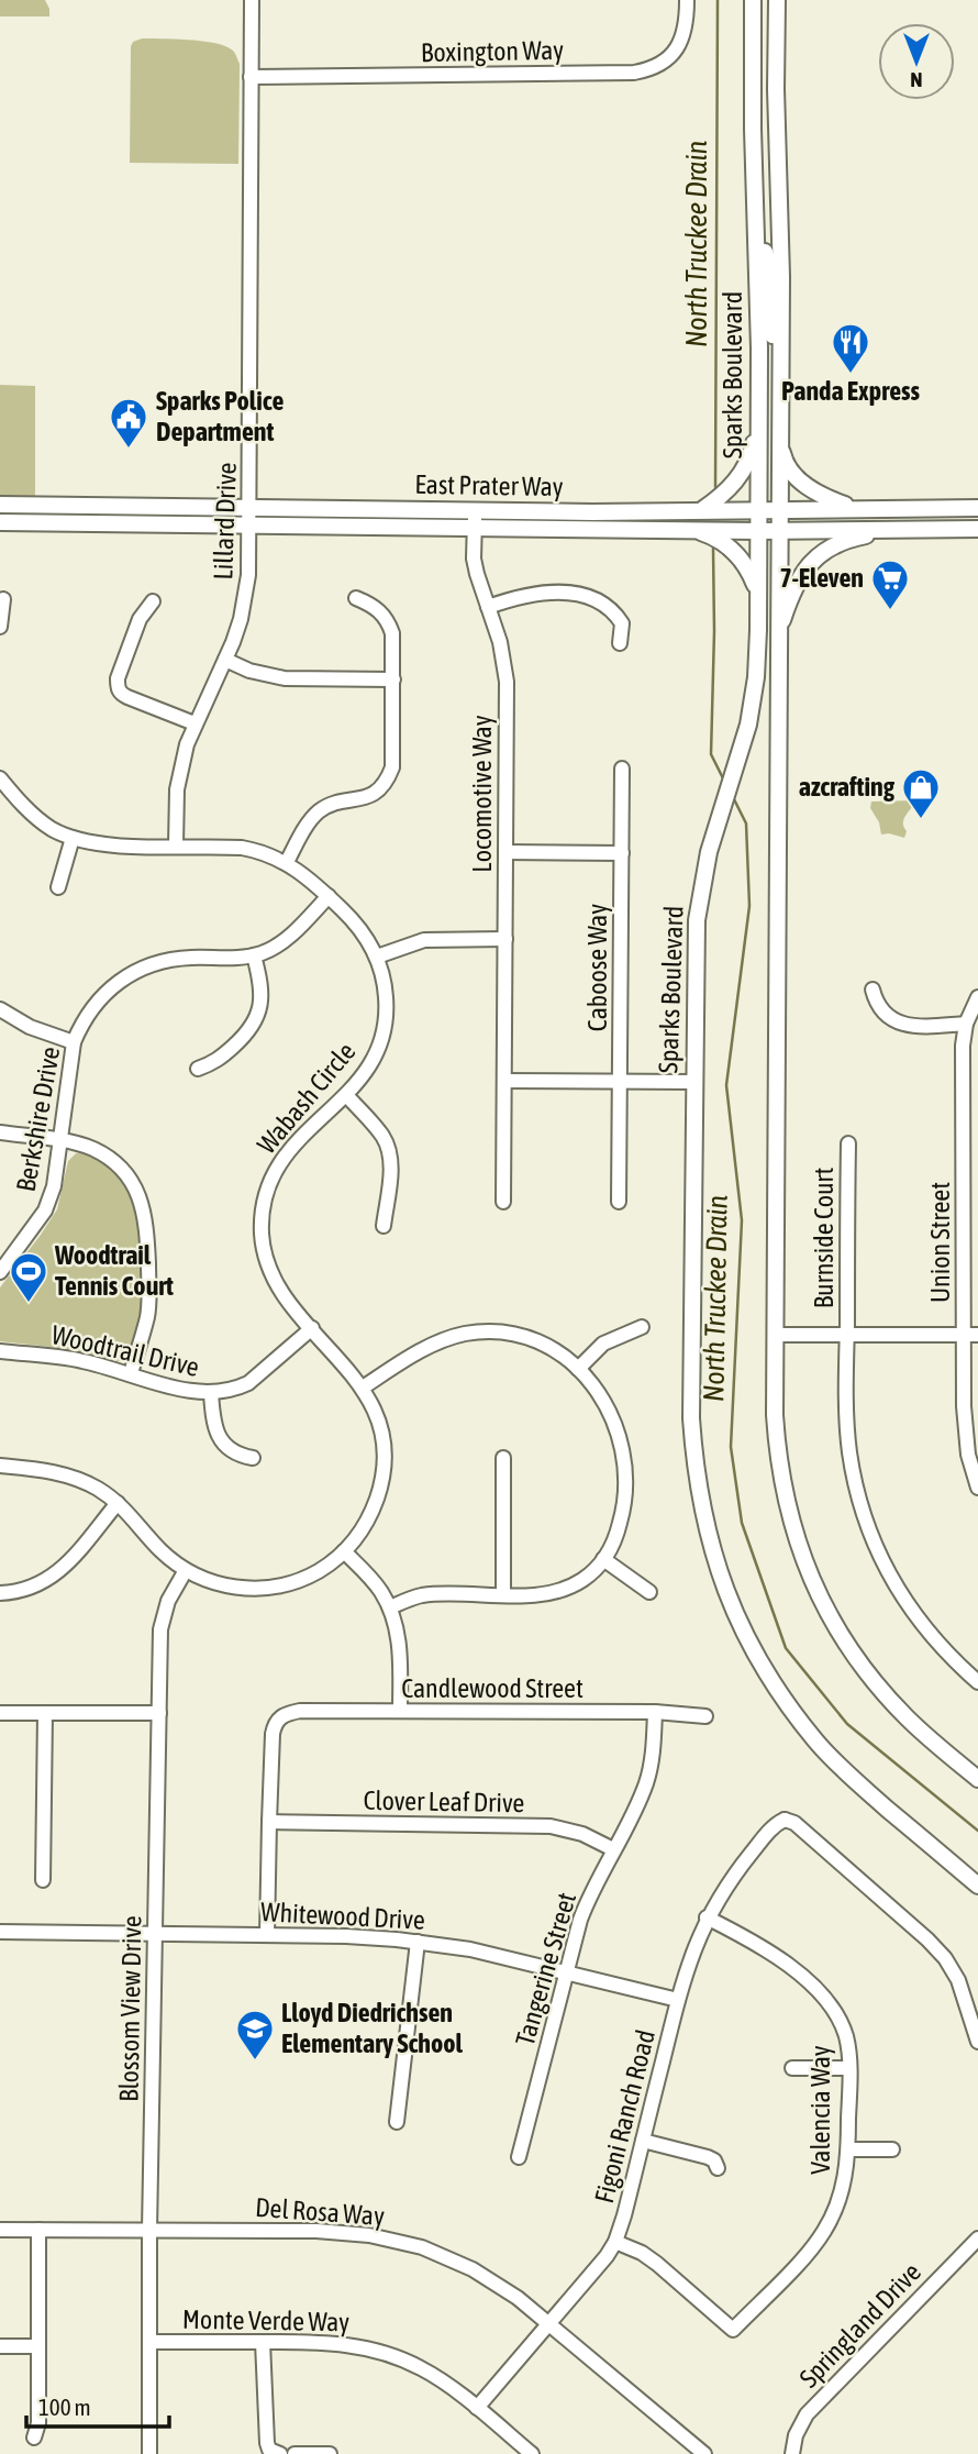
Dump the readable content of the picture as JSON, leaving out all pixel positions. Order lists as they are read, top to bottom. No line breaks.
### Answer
{"streets":{"main road":["Sparks Boulevard","East Prater Way"],"street":["Boxington Way","Lillard Drive","Locomotive Way","Caboose Way","Wabash Circle","Berkshire Drive","Burnside Court","Union Street","Woodtrail Drive","Candlewood Street","Clover Leaf Drive","Whitewood Drive","Tangerine Street","Blossom View Drive","Valencia Way","Figoni Ranch Road","Del Rosa Way","Monte Verde Way","Springland Drive"]},"crossings":[["Boxington Way","Lillard Drive"],["Sparks Boulevard","East Prater Way"],["East Prater Way","Lillard Drive"],["East Prater Way","Locomotive Way"],["Lillard Drive","Wabash Circle"],["Wabash Circle","Berkshire Drive"],["Wabash Circle","Woodtrail Drive"],["Wabash Circle","Blossom View Drive"],["Candlewood Street","Clover Leaf Drive"],["Candlewood Street","Tangerine Street"],["Clover Leaf Drive","Tangerine Street"],["Whitewood Drive","Tangerine Street"],["Whitewood Drive","Blossom View Drive"],["Whitewood Drive","Figoni Ranch Road"],["Blossom View Drive","Del Rosa Way"],["Blossom View Drive","Monte Verde Way"],["Valencia Way","Figoni Ranch Road"],["Figoni Ranch Road","Del Rosa Way"],["Figoni Ranch Road","Monte Verde Way"]],"water":["North Truckee Drain"],"places":{"restaurant":["Panda Express"],"public building":["Sparks Police Department"],"supermarket":["7-Eleven"],"shop":["azcrafting"],"sports":["Woodtrail Tennis Court"],"school or university":["Lloyd Diedrichsen Elementary School"]},"scale_bar":"100 m","north":"bottom"}
